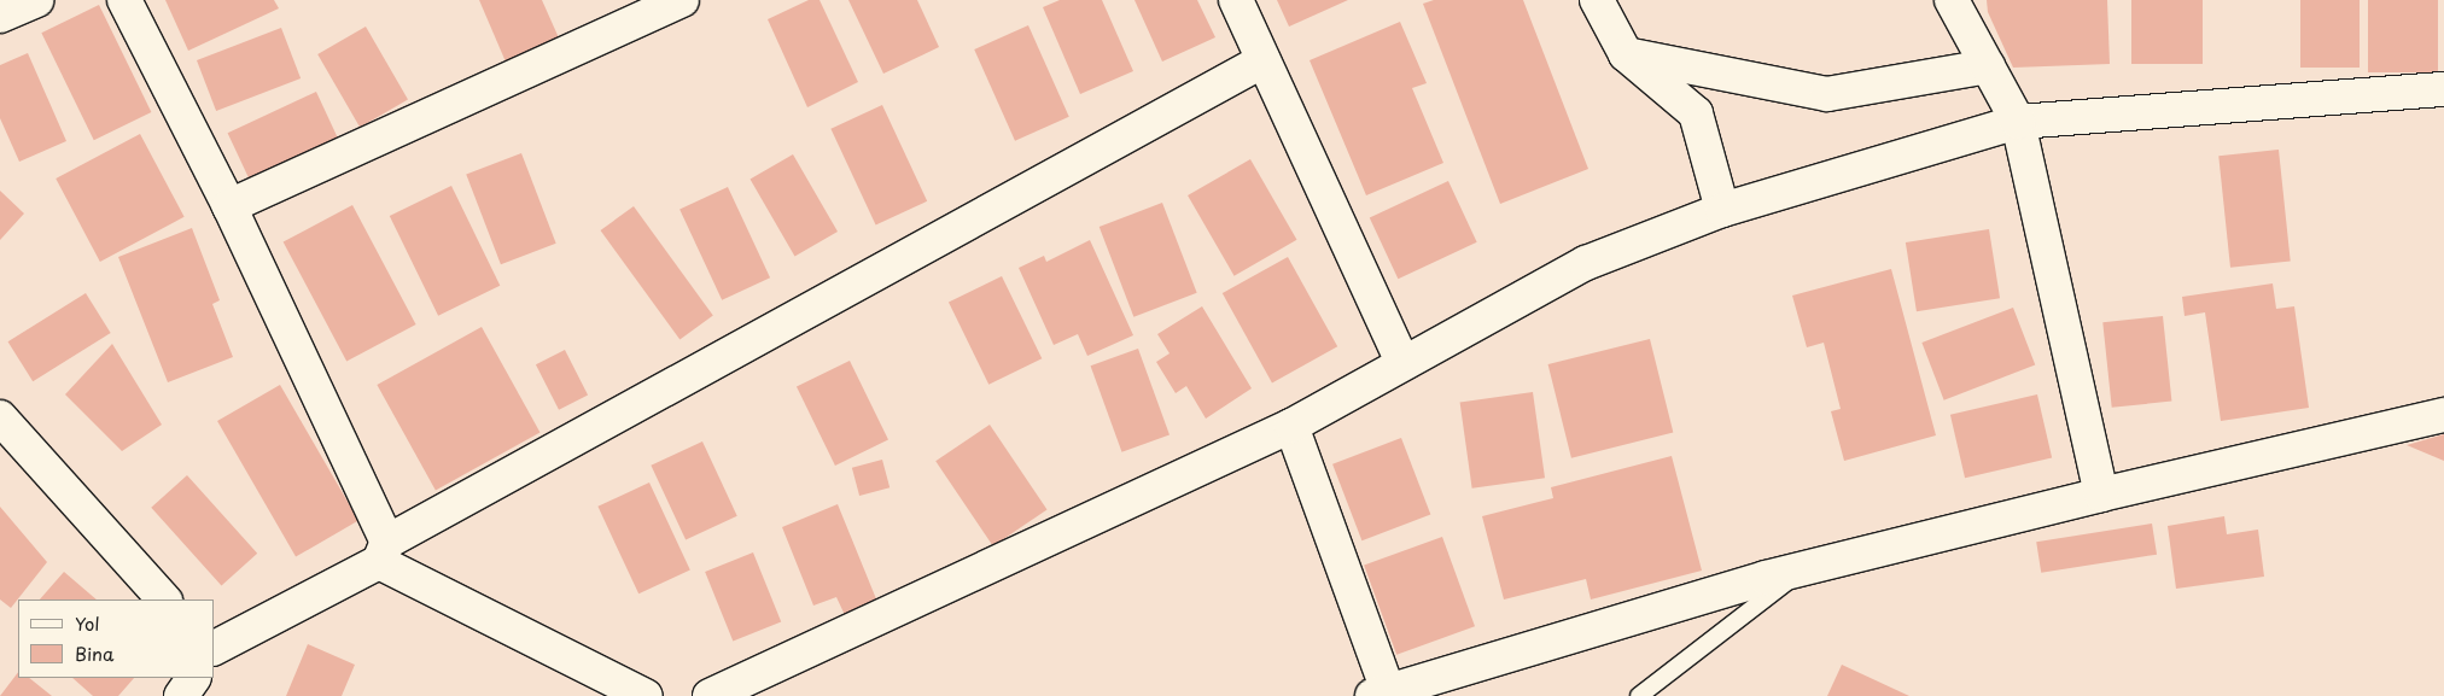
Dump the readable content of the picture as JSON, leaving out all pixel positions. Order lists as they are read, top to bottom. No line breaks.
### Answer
{"legend":["Yol","Bina"]}
